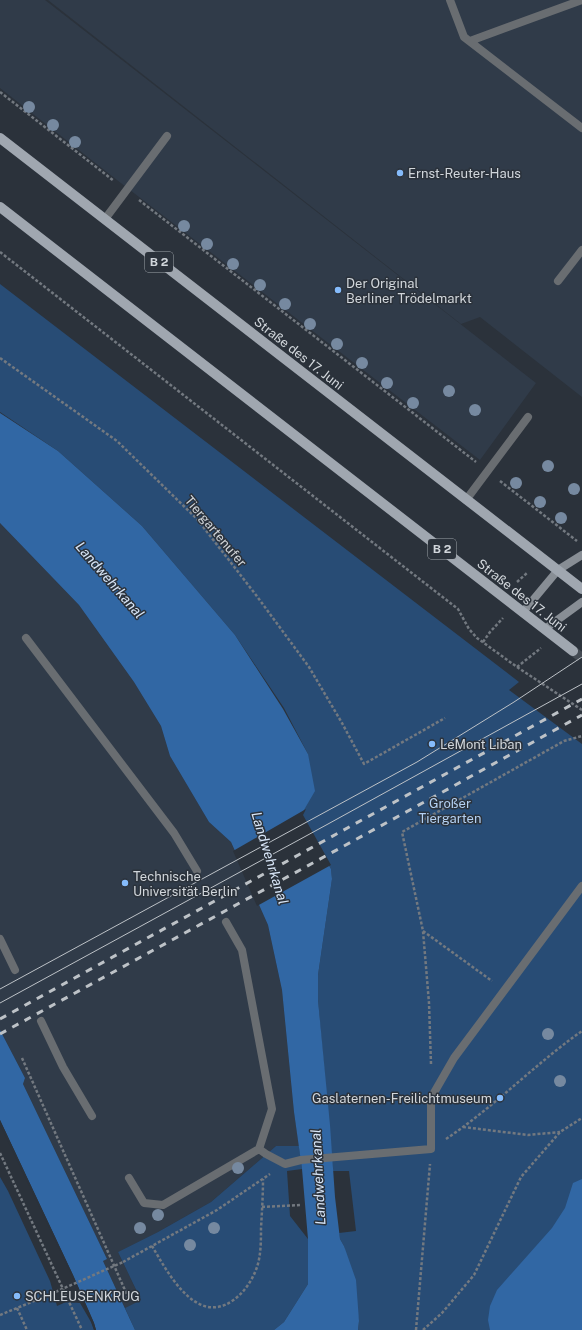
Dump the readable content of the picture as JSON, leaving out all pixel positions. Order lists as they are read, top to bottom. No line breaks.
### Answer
{"streets":{"main road":["B 2","Straße des 17. Juni"],"path":["Tiergartenufer"]},"water":["Landwehrkanal"],"parks":["Großer Tiergarten"],"places":["Ernst-Reuter-Haus","Der Original Berliner Trödelmarkt","LeMont Liban","Technische Universität Berlin","Gaslaternen-Freilichtmuseum","SCHLEUSENKRUG"]}
